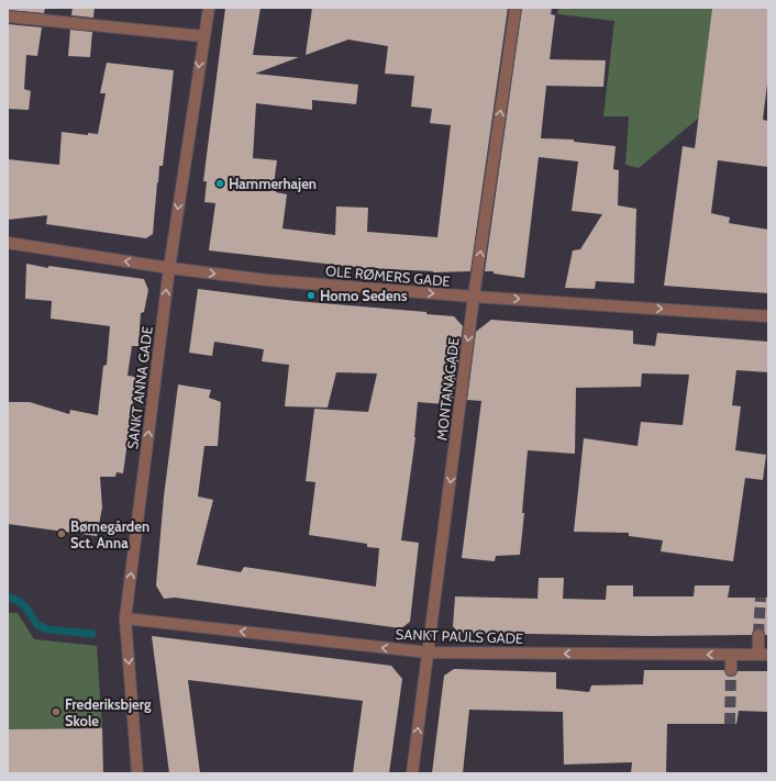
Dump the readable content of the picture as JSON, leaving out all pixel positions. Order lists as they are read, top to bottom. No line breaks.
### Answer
{"streets":{"street":["OLE RØMERS GADE","SANKT ANNA GADE","MONTANAGADE","SANKT PAULS GADE"]},"crossings":[["OLE RØMERS GADE","SANKT ANNA GADE"],["OLE RØMERS GADE","MONTANAGADE"],["SANKT ANNA GADE","SANKT PAULS GADE"],["MONTANAGADE","SANKT PAULS GADE"]],"one_way":["SANKT PAULS GADE"],"places":["Hammerhajen","Homo Sedens","Børnegården Sct. Anna","Frederiksbjerg Skole"]}
